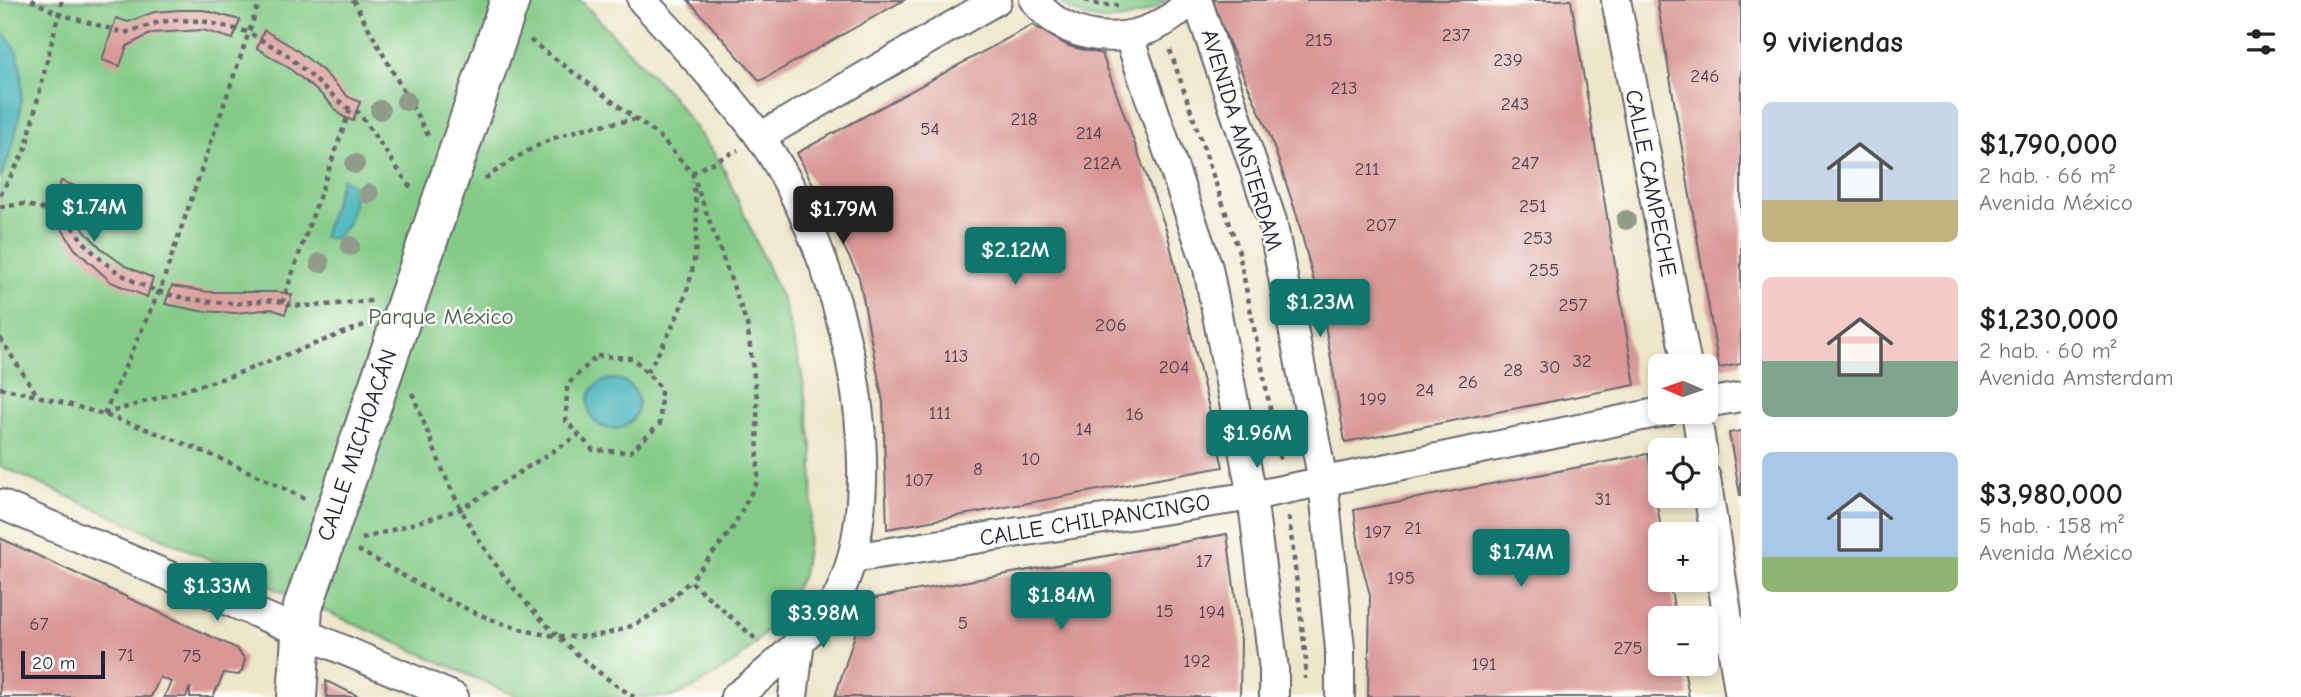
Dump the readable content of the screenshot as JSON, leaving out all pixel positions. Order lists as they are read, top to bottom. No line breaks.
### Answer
{"streets":{"street":["AVENIDA AMSTERDAM","CALLE CAMPECHE","CALLE MICHOACÁN","CALLE CHILPANCINGO"]},"crossings":[["AVENIDA AMSTERDAM","CALLE CHILPANCINGO"]],"parks":["Parque México"],"house_numbers":["237","215","239","246","213","243","218","54","214","212A","247","211","251","207","253","255","257","206","113","32","204","30","28","26","24","199","111","16","14","10","8","107","31","21","197","17","195","15","194","5","67","275","71","75","192","191"],"scale_bar":"20 m","north":"left","page":{"heading":"9 viviendas","list":[{"name":"$1,790,000","note":"2 hab. · 66 m² · Avenida México"},{"name":"$1,230,000","note":"2 hab. · 60 m² · Avenida Amsterdam"},{"name":"$3,980,000","note":"5 hab. · 158 m² · Avenida México"}],"price":["$1.74M","$1.79M","$2.12M","$1.23M","$1.96M","$1.74M","$1.33M","$1.84M","$3.98M"],"map_buttons":["+","−"],"scale":"20 m"}}
